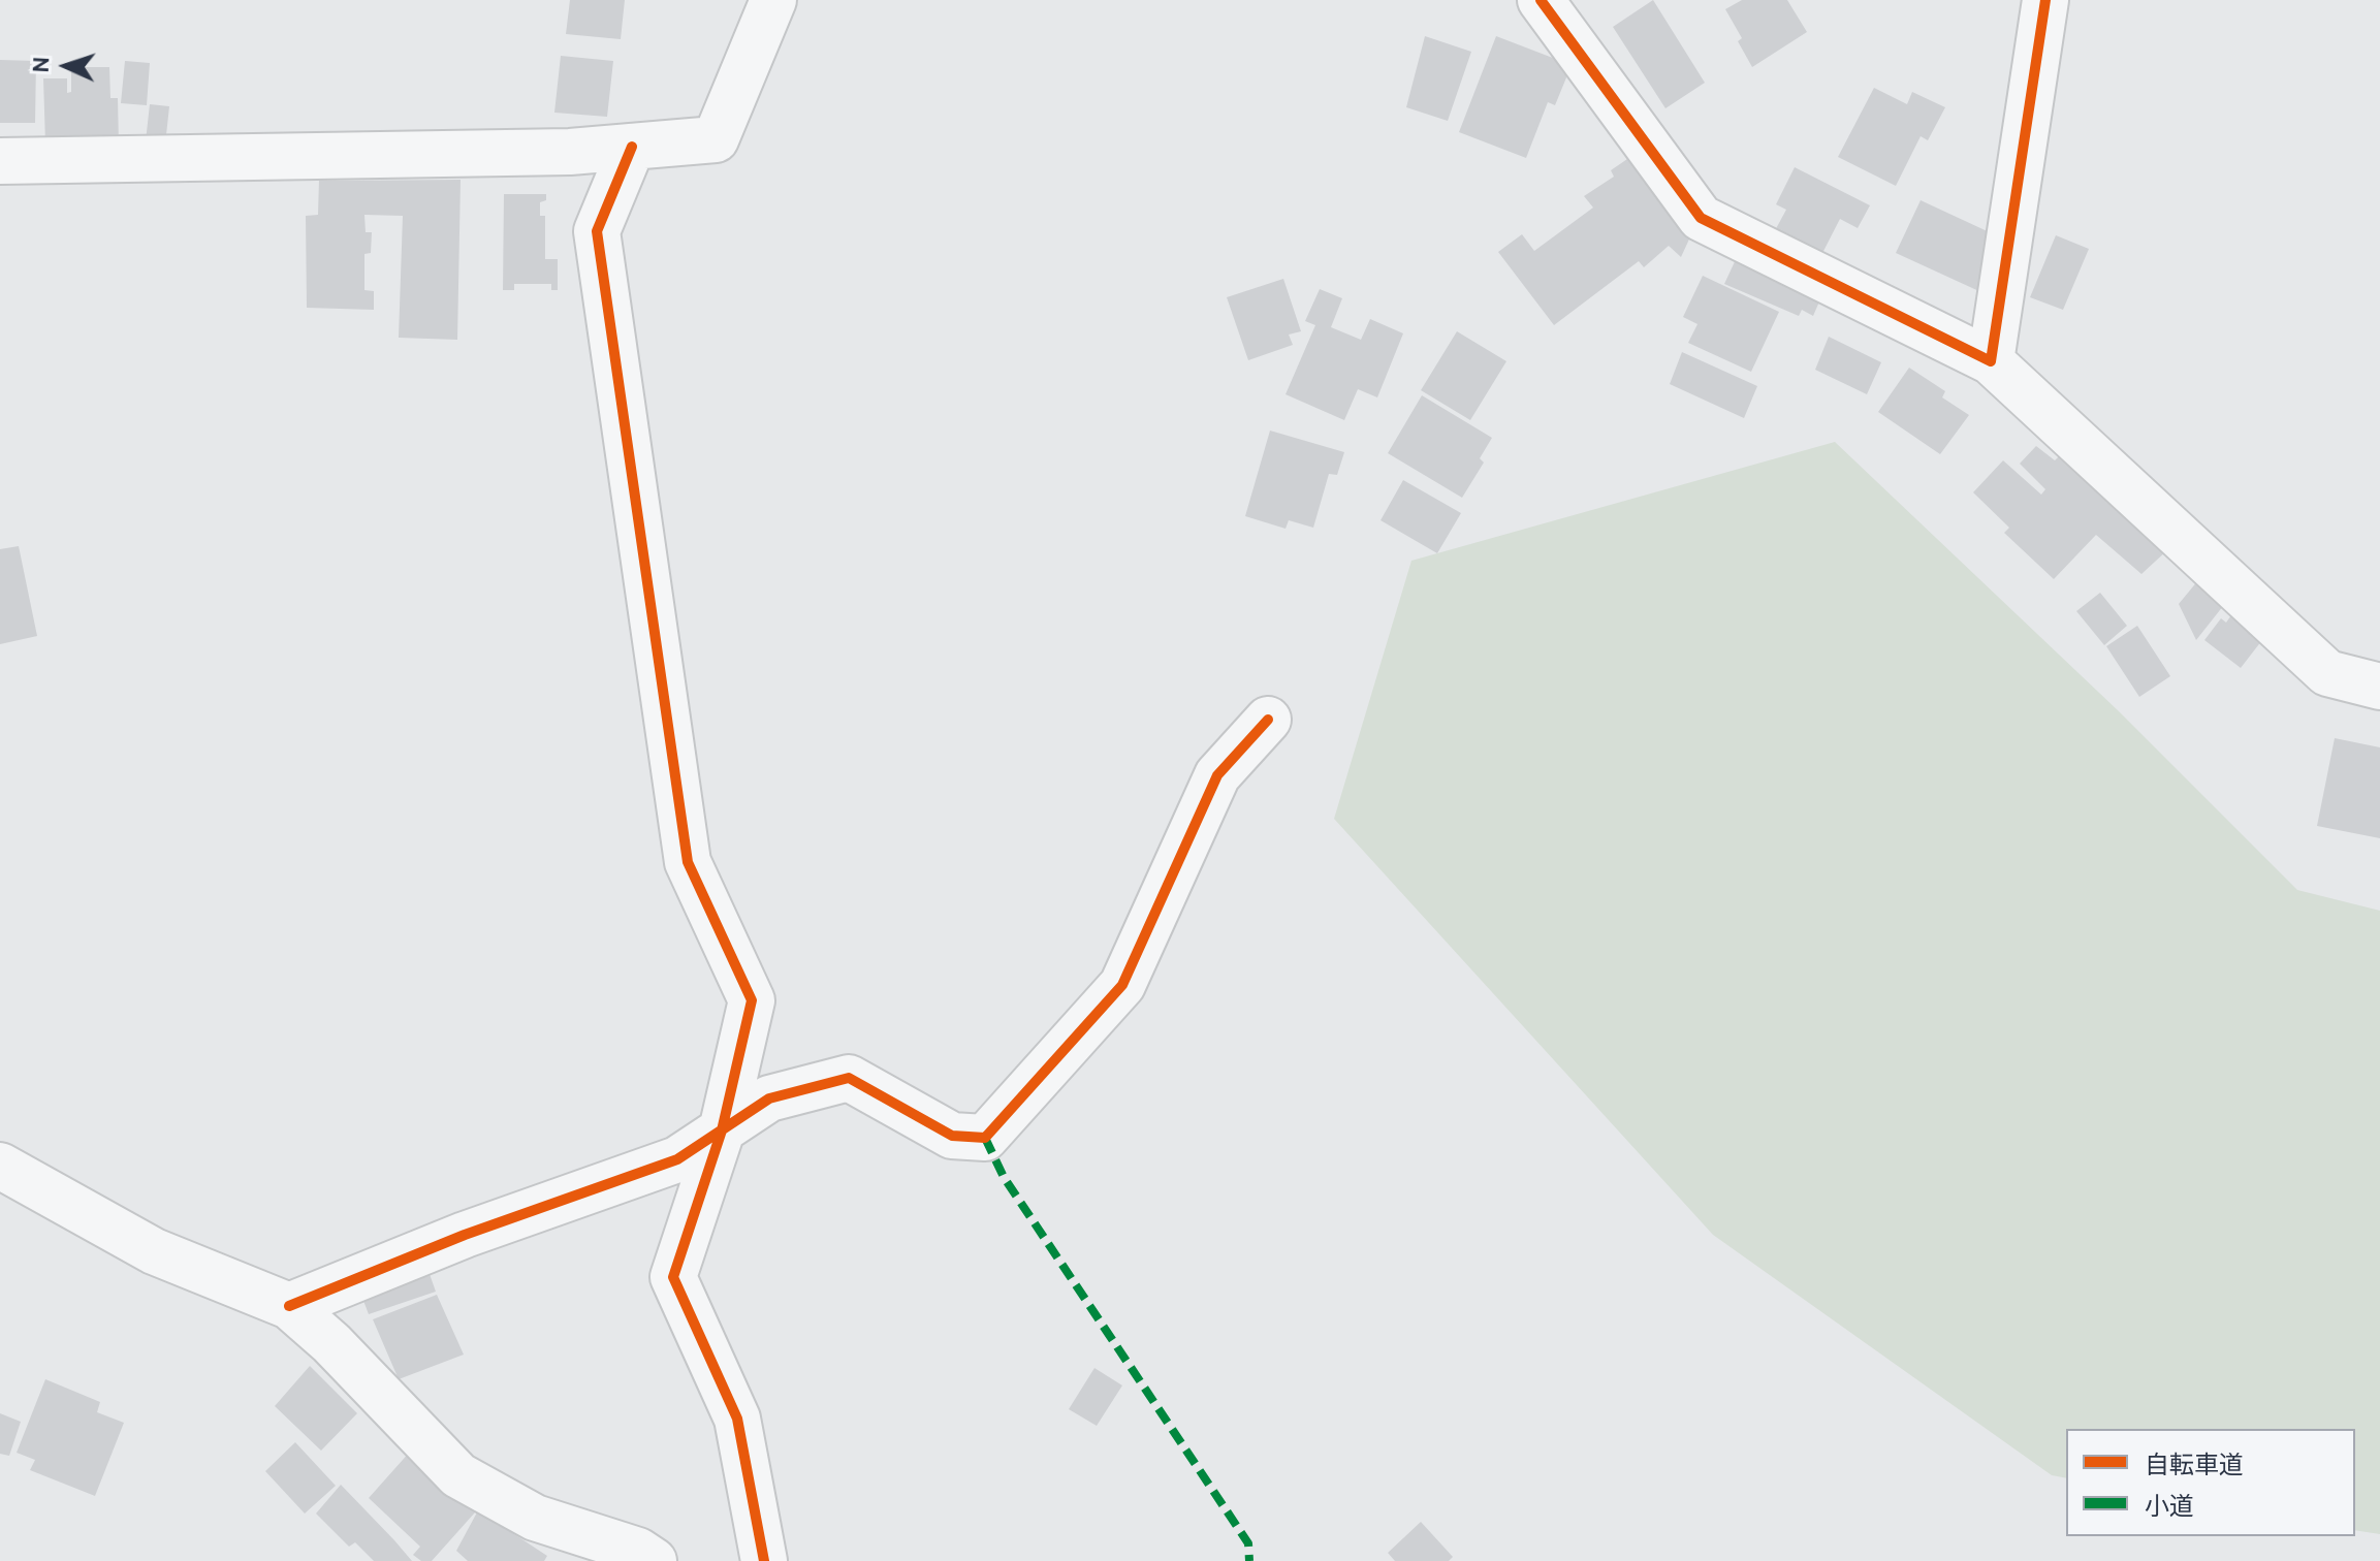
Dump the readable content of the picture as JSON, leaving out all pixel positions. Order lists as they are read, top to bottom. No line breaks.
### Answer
{"legend":["自転車道","小道"],"north":"left"}
